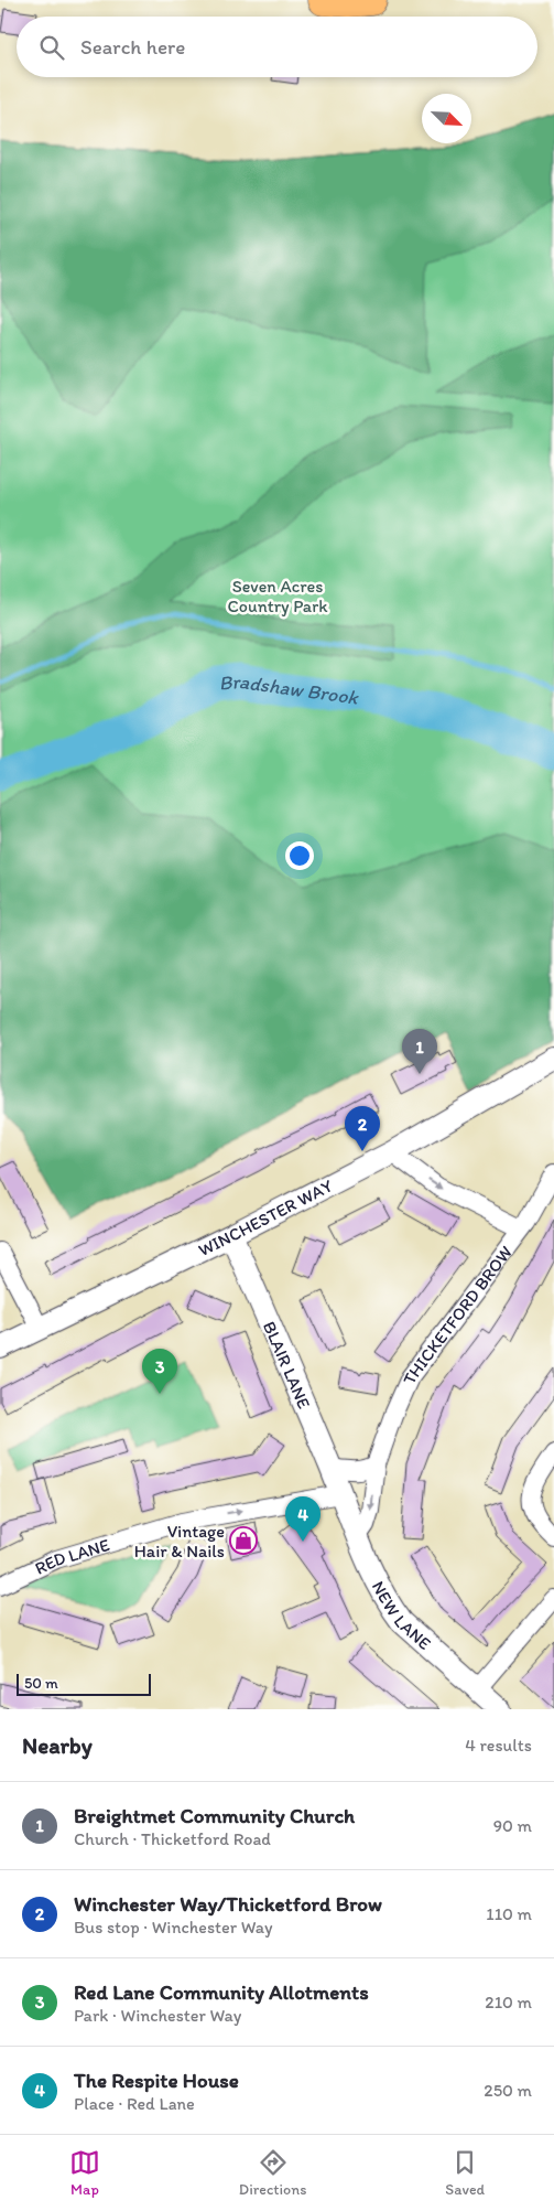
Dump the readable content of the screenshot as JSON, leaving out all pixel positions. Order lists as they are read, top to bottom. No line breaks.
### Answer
{"streets":{"street":["WINCHESTER WAY","THICKETFORD BROW","BLAIR LANE","RED LANE","NEW LANE"]},"crossings":[["WINCHESTER WAY","BLAIR LANE"],["THICKETFORD BROW","NEW LANE"],["BLAIR LANE","RED LANE"],["BLAIR LANE","NEW LANE"],["RED LANE","NEW LANE"]],"one_way":["RED LANE"],"water":["Bradshaw Brook"],"parks":["Seven Acres Country Park"],"places":{"shop":["Vintage Hair & Nails"]},"scale_bar":"50 m","north":"bottom right","page":{"search":"Search here","pins":["1","2","3","4"],"scale":"50 m","heading":["Nearby","4 results"],"list":[{"mark":"1","name":"Breightmet Community Church","note":"Church · Thicketford Road","value":"90 m"},{"mark":"2","name":"Winchester Way/Thicketford Brow","note":"Bus stop · Winchester Way","value":"110 m"},{"mark":"3","name":"Red Lane Community Allotments","note":"Park · Winchester Way","value":"210 m"},{"mark":"4","name":"The Respite House","note":"Place · Red Lane","value":"250 m"}],"nav":["Map","Directions","Saved"]}}
